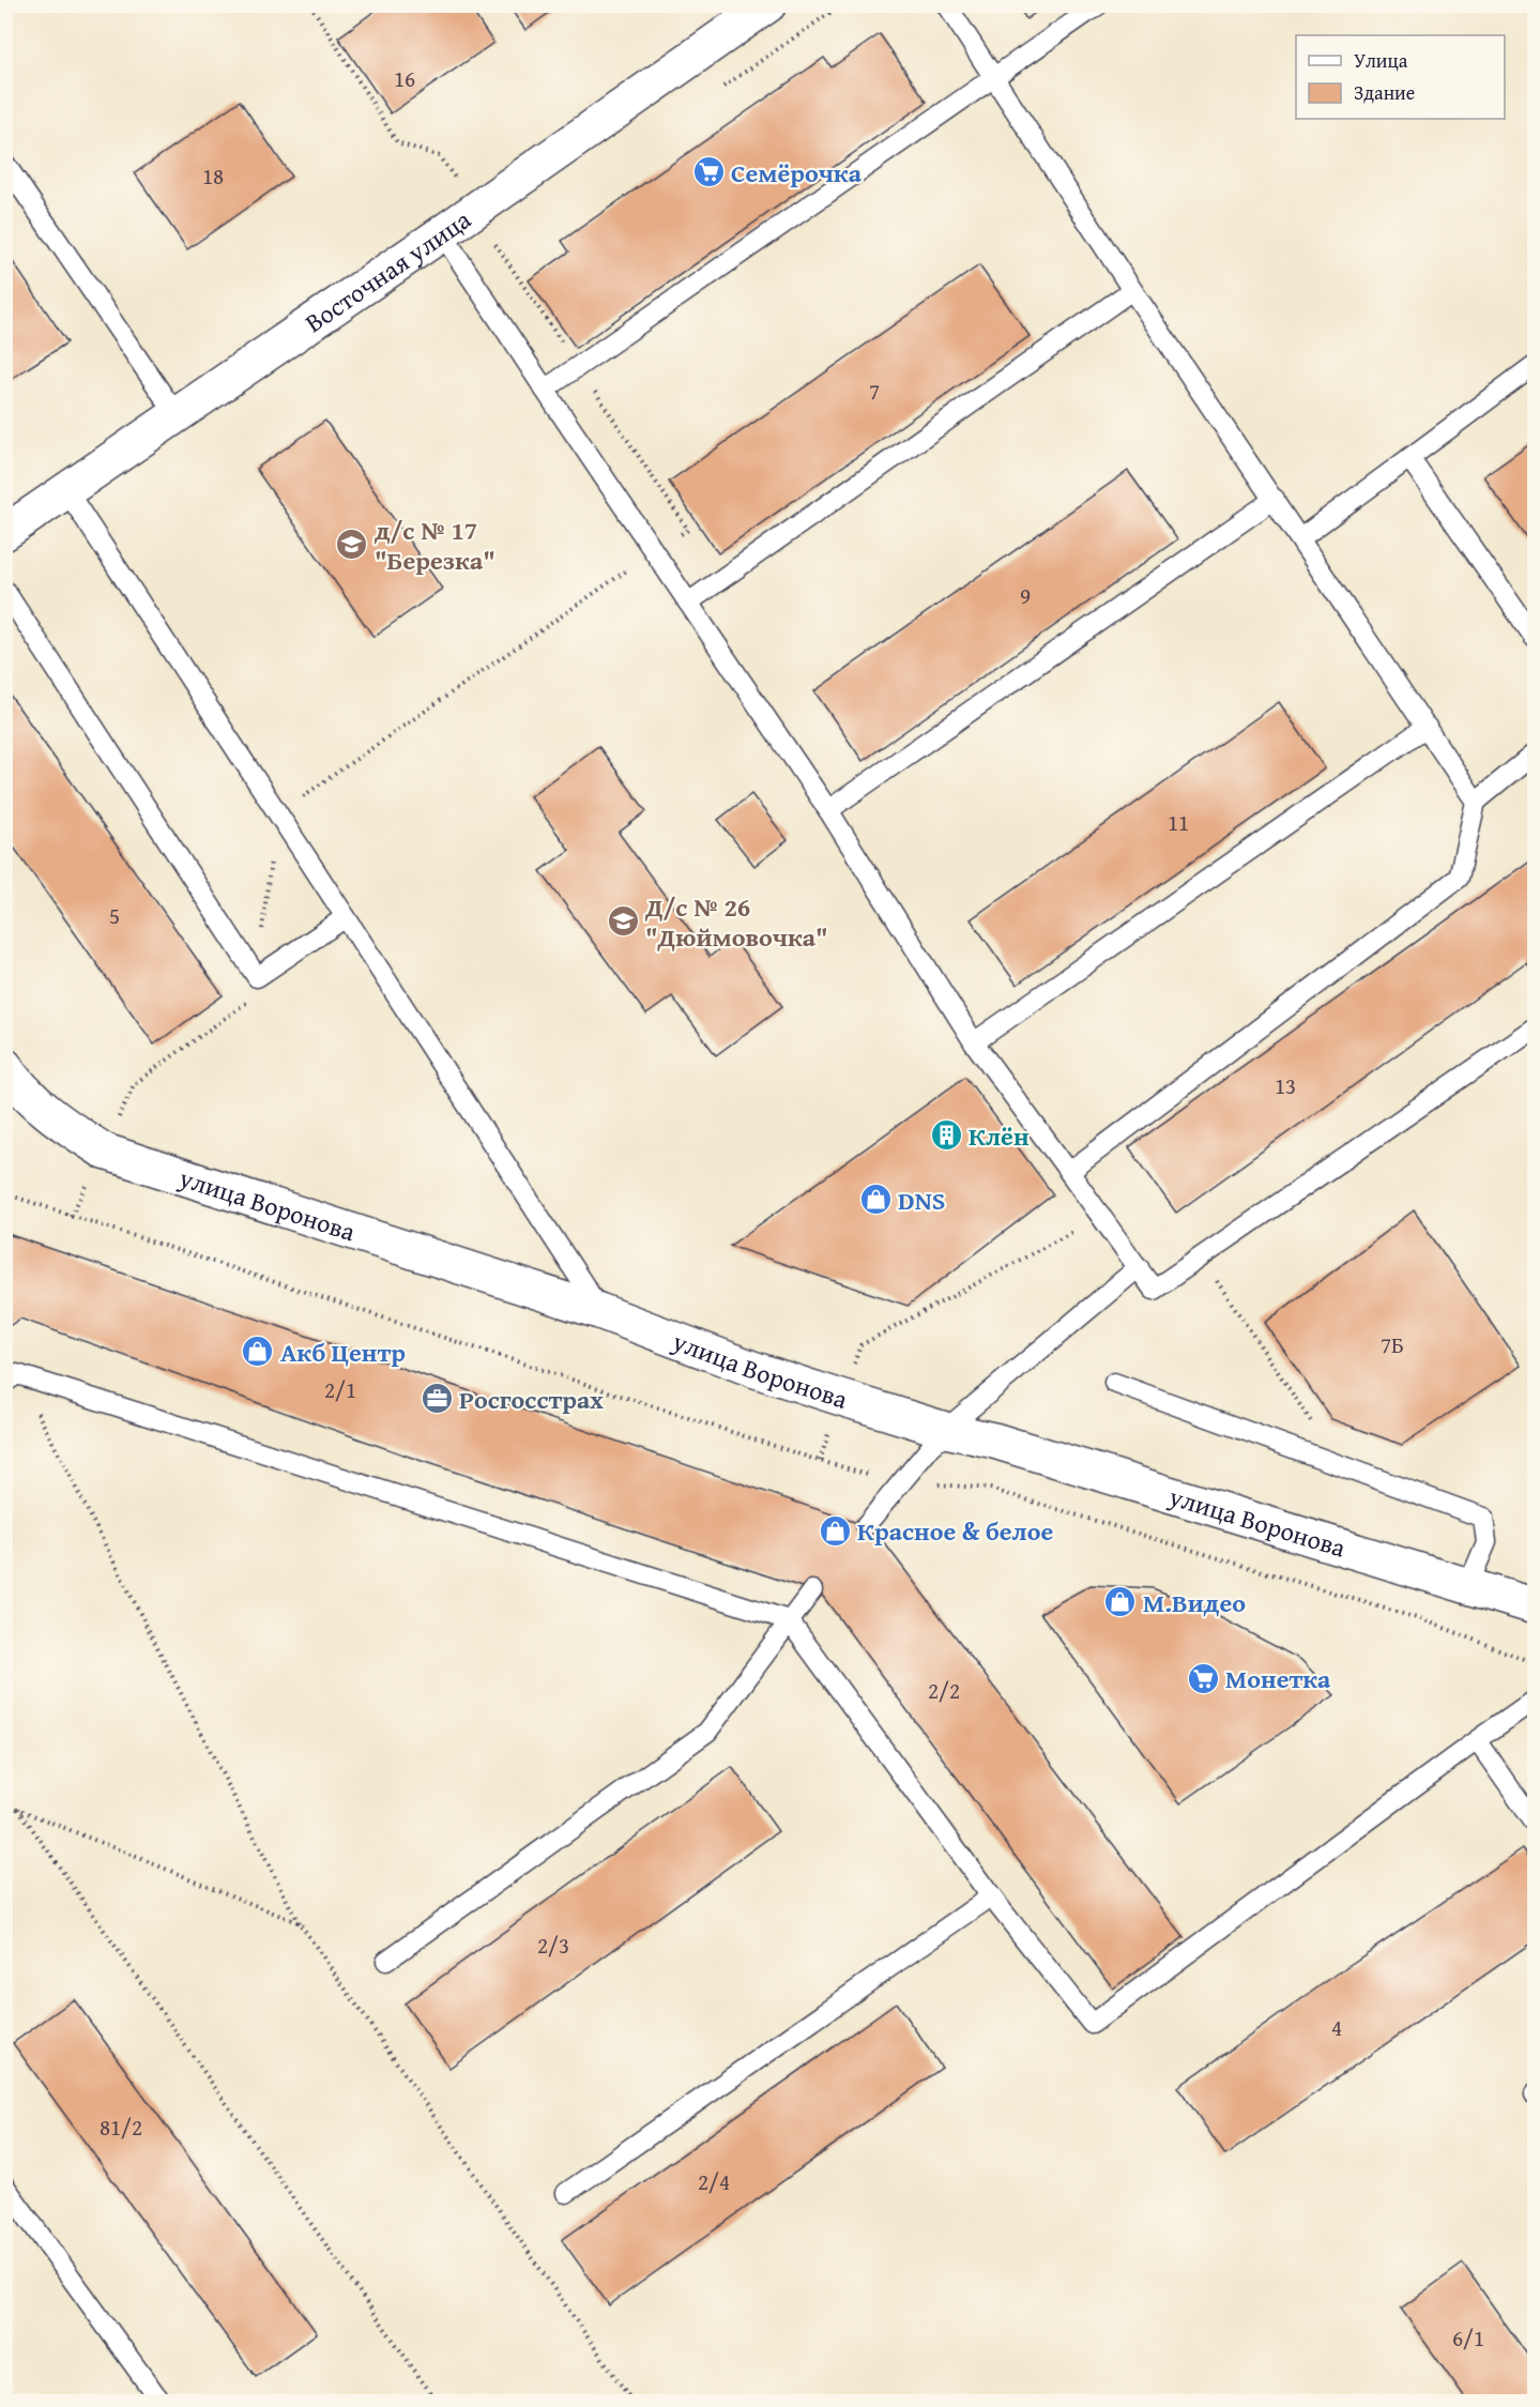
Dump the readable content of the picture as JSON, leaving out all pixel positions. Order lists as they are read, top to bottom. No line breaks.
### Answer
{"streets":{"street":["Восточная улица","улица Воронова"]},"places":{"supermarket":["Семёрочка","Монетка"],"school or university":["д/с № 17 \"Березка\"","Д/с № 26 \"Дюймовочка\""],"building":["Клён"],"shop":["DNS","Акб Центр","Красное & белое","М.Видео"],"office":["Росгосстрах"]},"house_numbers":["16","18","7","9","11","5","13","7Б","2/1","2/2","2/3","4","81/2","2/4","6/1"],"legend":["Улица","Здание"]}
